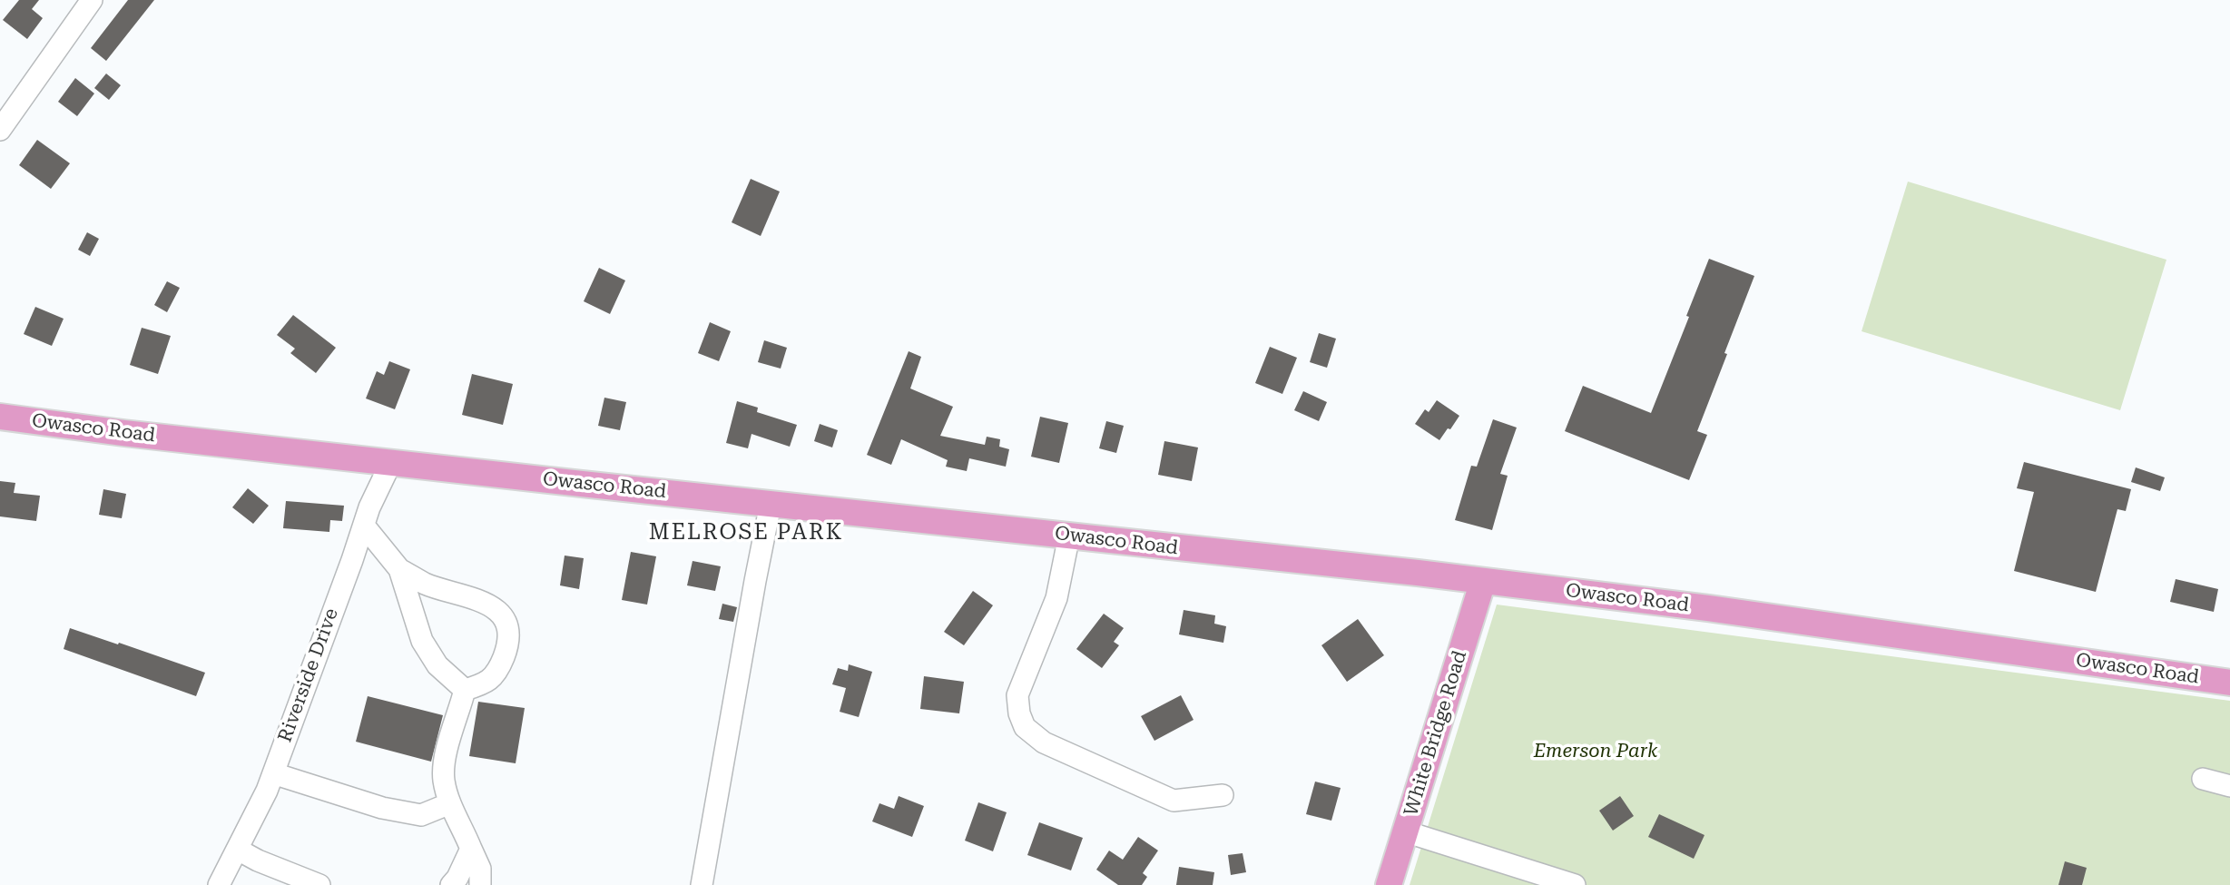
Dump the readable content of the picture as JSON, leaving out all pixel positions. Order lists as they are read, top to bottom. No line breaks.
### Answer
{"streets":{"main road":["Owasco Road","White Bridge Road"],"street":["Riverside Drive"]},"crossings":[["Owasco Road","Riverside Drive"],["Owasco Road","White Bridge Road"]],"districts":["MELROSE PARK"],"parks":["Emerson Park"]}
